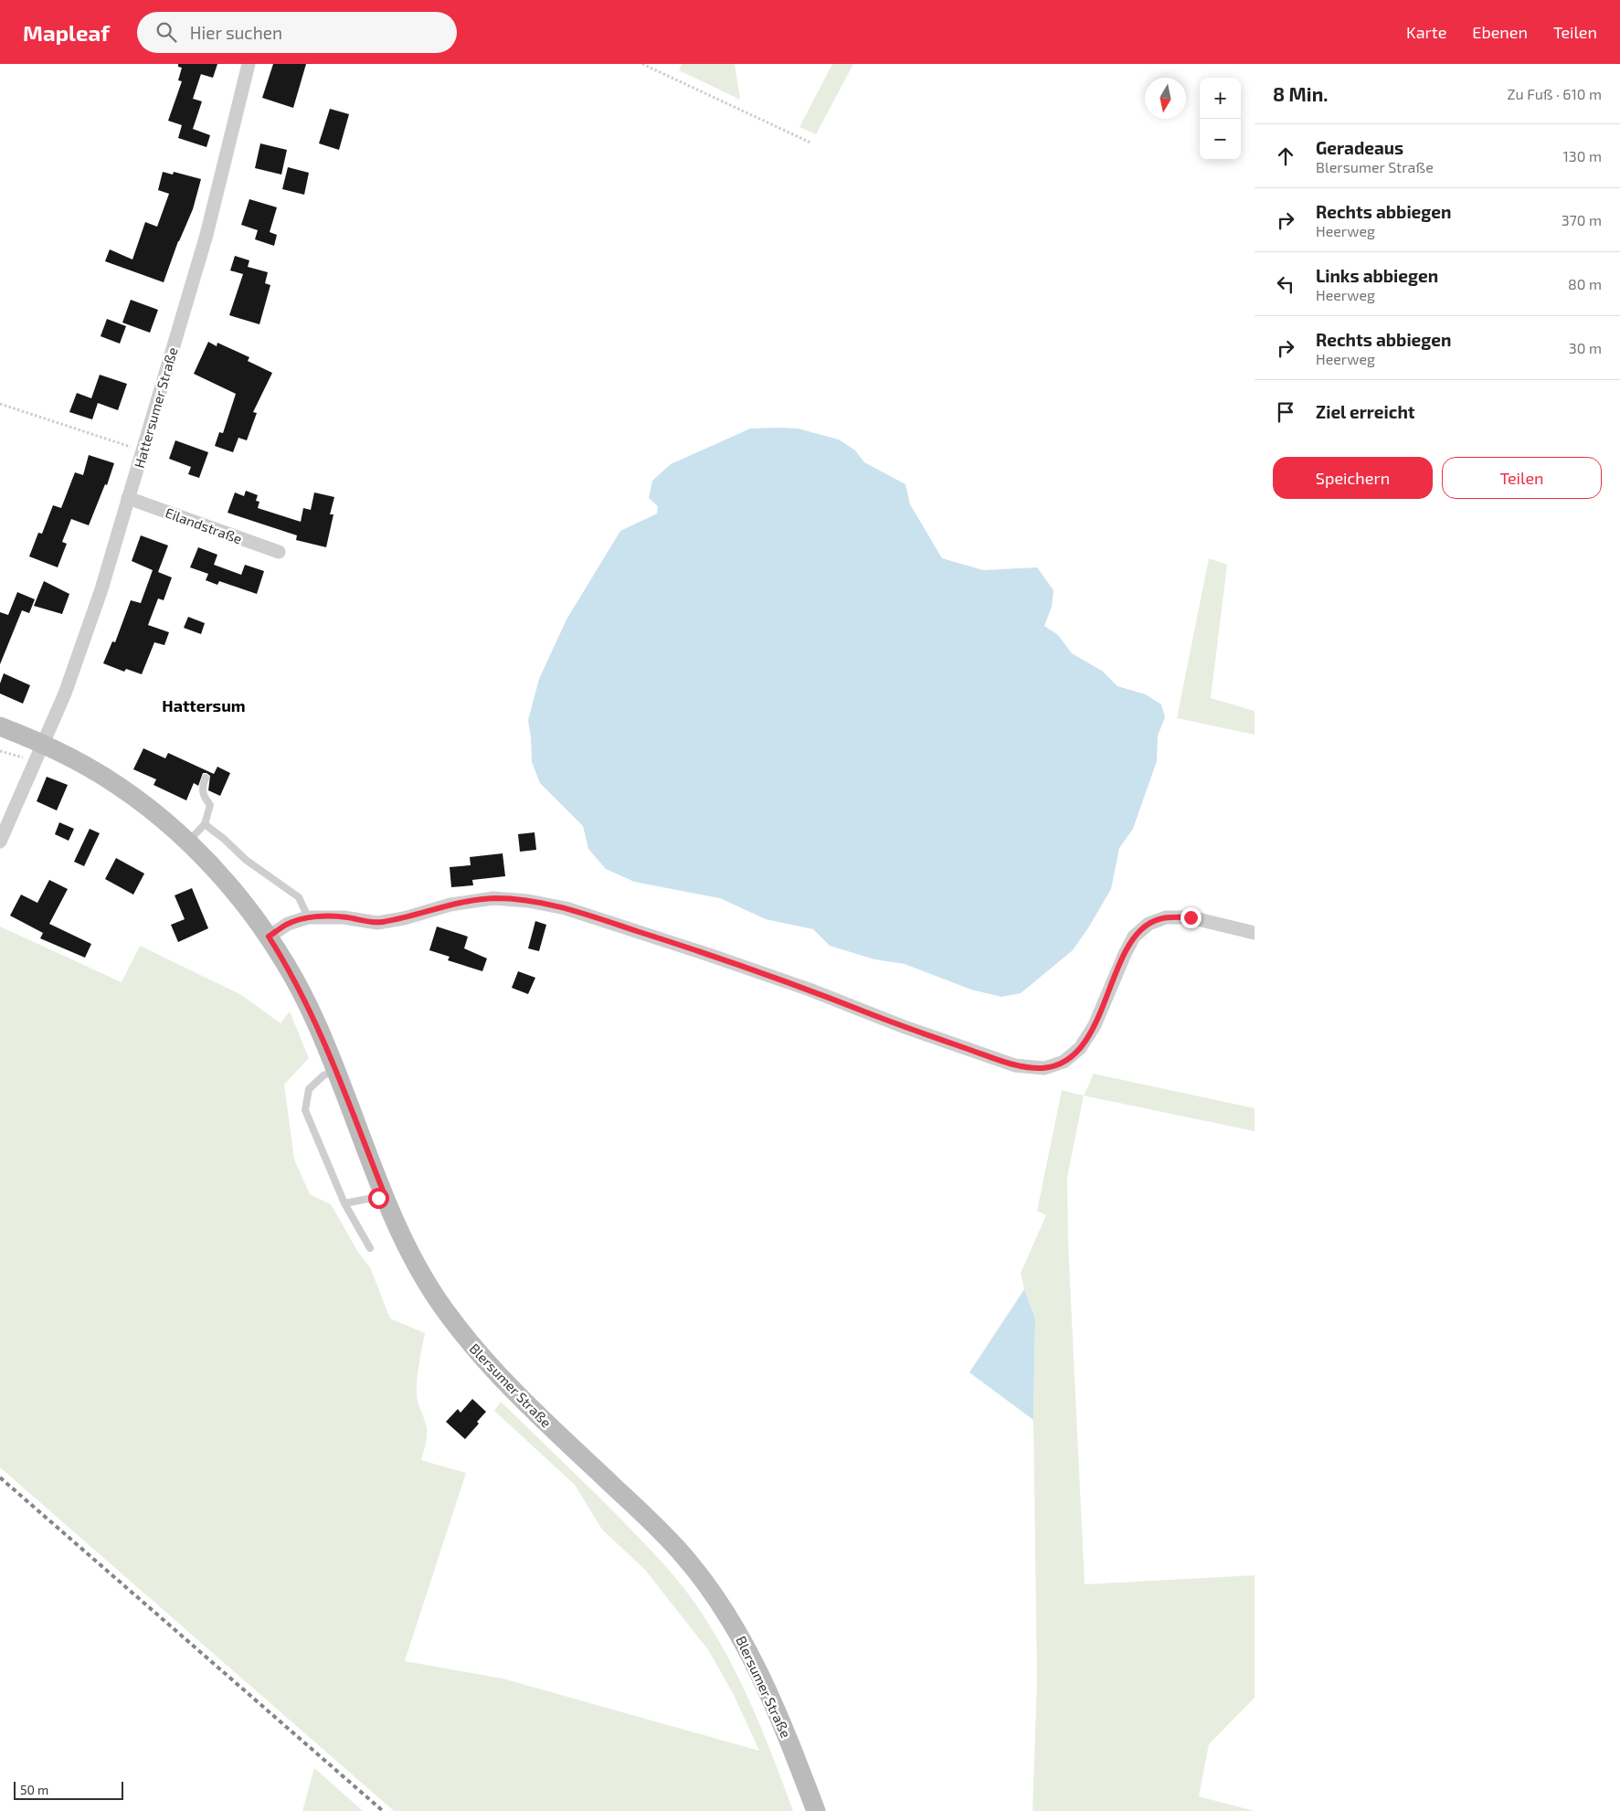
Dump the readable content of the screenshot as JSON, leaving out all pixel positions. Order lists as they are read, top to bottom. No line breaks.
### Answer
{"streets":{"main road":["Blersumer Straße"],"street":["Hattersumer Straße","Eilandstraße"]},"crossings":[["Hattersumer Straße","Eilandstraße"],["Hattersumer Straße","Blersumer Straße"]],"districts":["Hattersum"],"scale_bar":"50 m","north":"bottom","page":{"header":"Mapleaf","search":"Hier suchen","nav":["Karte","Ebenen","Teilen"],"heading":["8 Min.","Zu Fuß · 610 m"],"map_buttons":["+","−"],"list":[["Geradeaus","Blersumer Straße","130 m"],["Rechts abbiegen","Heerweg","370 m"],["Links abbiegen","Heerweg","80 m"],["Rechts abbiegen","Heerweg","30 m"],"Ziel erreicht"],"buttons":["Speichern","Teilen"],"scale":"50 m"}}
